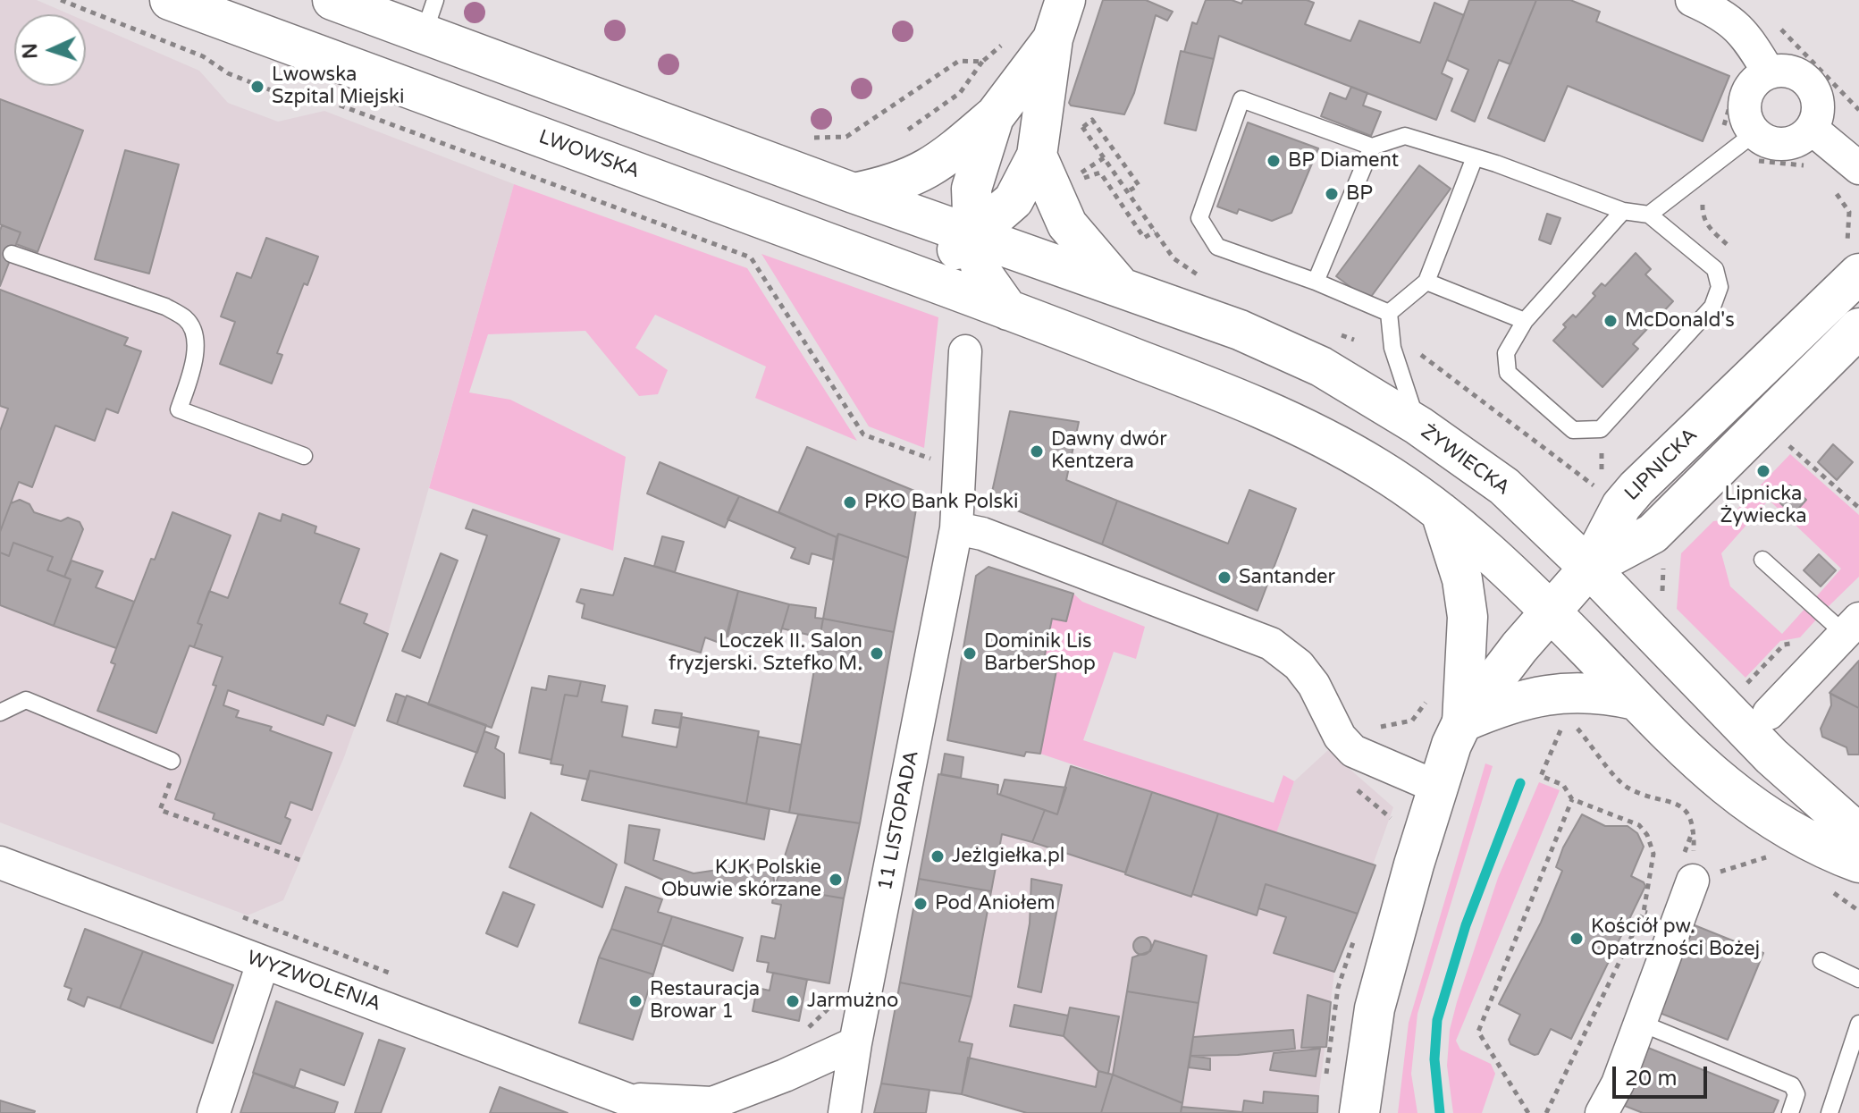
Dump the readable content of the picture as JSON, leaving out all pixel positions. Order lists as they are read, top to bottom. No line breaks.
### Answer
{"streets":{"main road":["LWOWSKA","ŻYWIECKA","LIPNICKA"],"street":["11 LISTOPADA","WYZWOLENIA"]},"crossings":[["ŻYWIECKA","LIPNICKA"],["11 LISTOPADA","WYZWOLENIA"]],"places":["Lwowska Szpital Miejski","BP Diament","BP","McDonald's","Dawny dwór Kentzera","Lipnicka Żywiecka","PKO Bank Polski","Santander","Loczek II. Salon fryzjerski. Sztefko M.","Dominik Lis BarberShop","JeżIgiełka.pl","KJK Polskie Obuwie skórzane","Pod Aniołem","Kościół pw. Opatrzności Bożej","Restauracja Browar 1","Jarmużno"],"scale_bar":"20 m","north":"left"}
